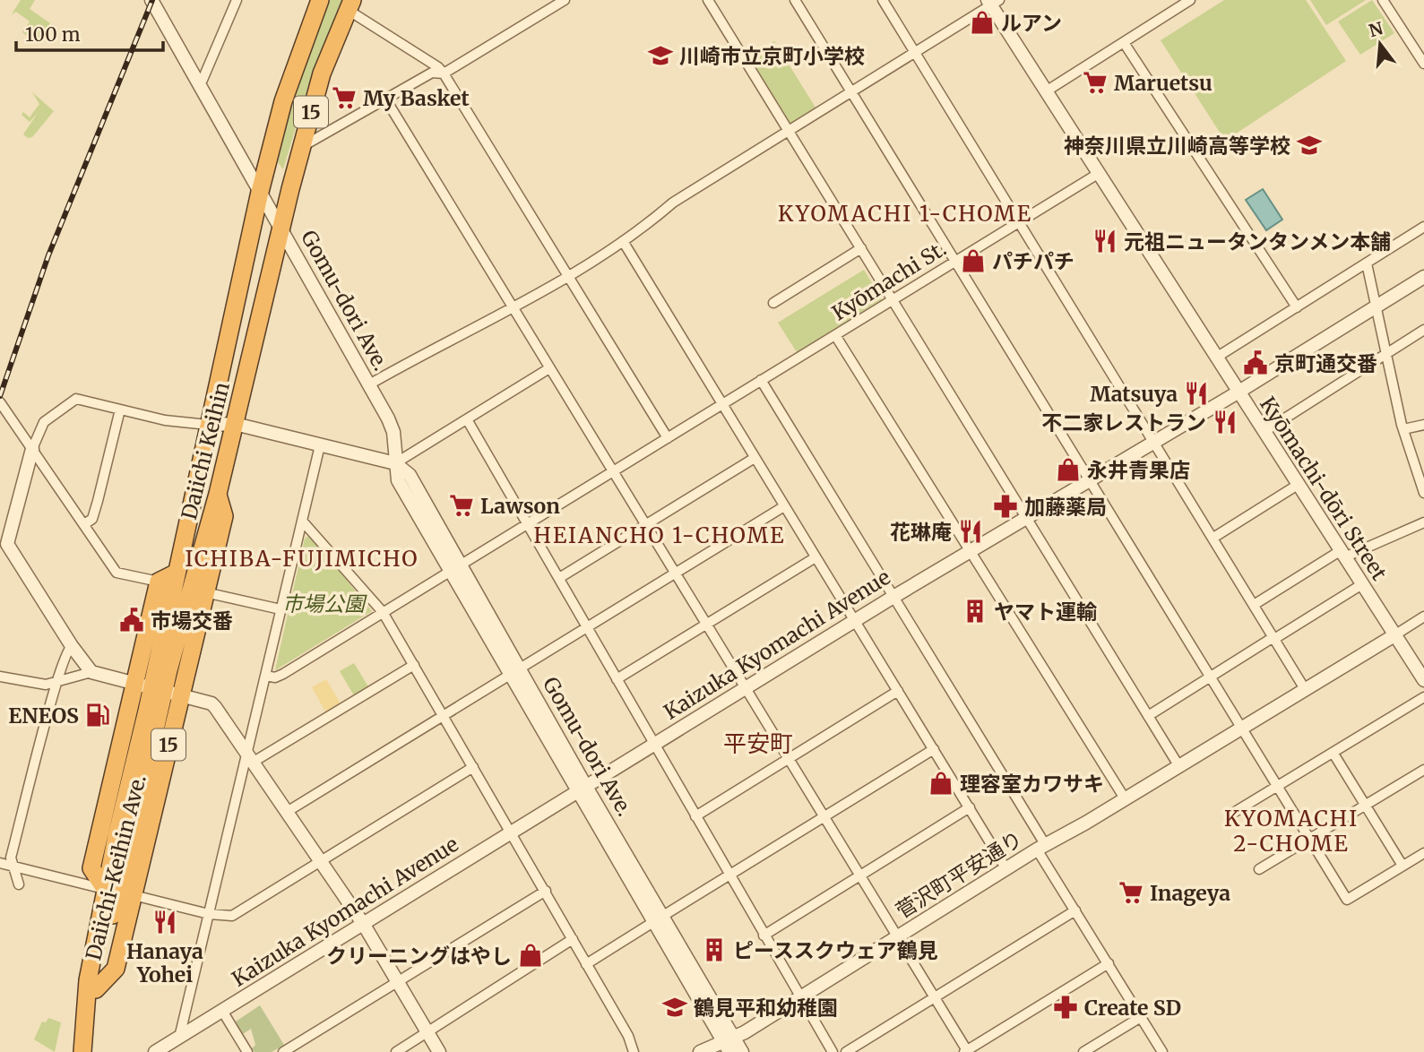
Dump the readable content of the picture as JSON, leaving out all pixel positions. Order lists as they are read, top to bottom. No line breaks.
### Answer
{"streets":{"highway":["15","Daiichi Keihin","Daiichi-Keihin Ave."],"street":["Kyōmachi St.","Gomu-dori Ave.","Kyōmachi-dōri Street","Kaizuka Kyomachi Avenue","菅沢町平安通り"]},"crossings":[["Kyōmachi St.","Gomu-dori Ave."],["Kyōmachi St.","Kyōmachi-dōri Street"],["Gomu-dori Ave.","Daiichi Keihin"],["Gomu-dori Ave.","Kaizuka Kyomachi Avenue"],["Gomu-dori Ave.","菅沢町平安通り"],["Daiichi Keihin","Daiichi-Keihin Ave."],["Kyōmachi-dōri Street","Kaizuka Kyomachi Avenue"],["Kyōmachi-dōri Street","菅沢町平安通り"]],"districts":["KYOMACHI 1-CHOME","HEIANCHO 1-CHOME","ICHIBA-FUJIMICHO","平安町","KYOMACHI 2-CHOME"],"parks":["市場公園"],"places":{"shop":["ルアン","パチパチ","永井青果店","理容室カワサキ","クリーニングはやし"],"school or university":["川崎市立京町小学校","神奈川県立川崎高等学校","鶴見平和幼稚園"],"supermarket":["Maruetsu","My Basket","Lawson","Inageya"],"restaurant":["元祖ニュータンタンメン本舗","Matsuya","不二家レストラン","花琳庵","Hanaya Yohei"],"public building":["京町通交番","市場交番"],"pharmacy":["加藤薬局","Create SD"],"building":["ヤマト運輸","ピーススクウェア鶴見"],"fuel station":["ENEOS"]},"scale_bar":"100 m","north":"top"}
